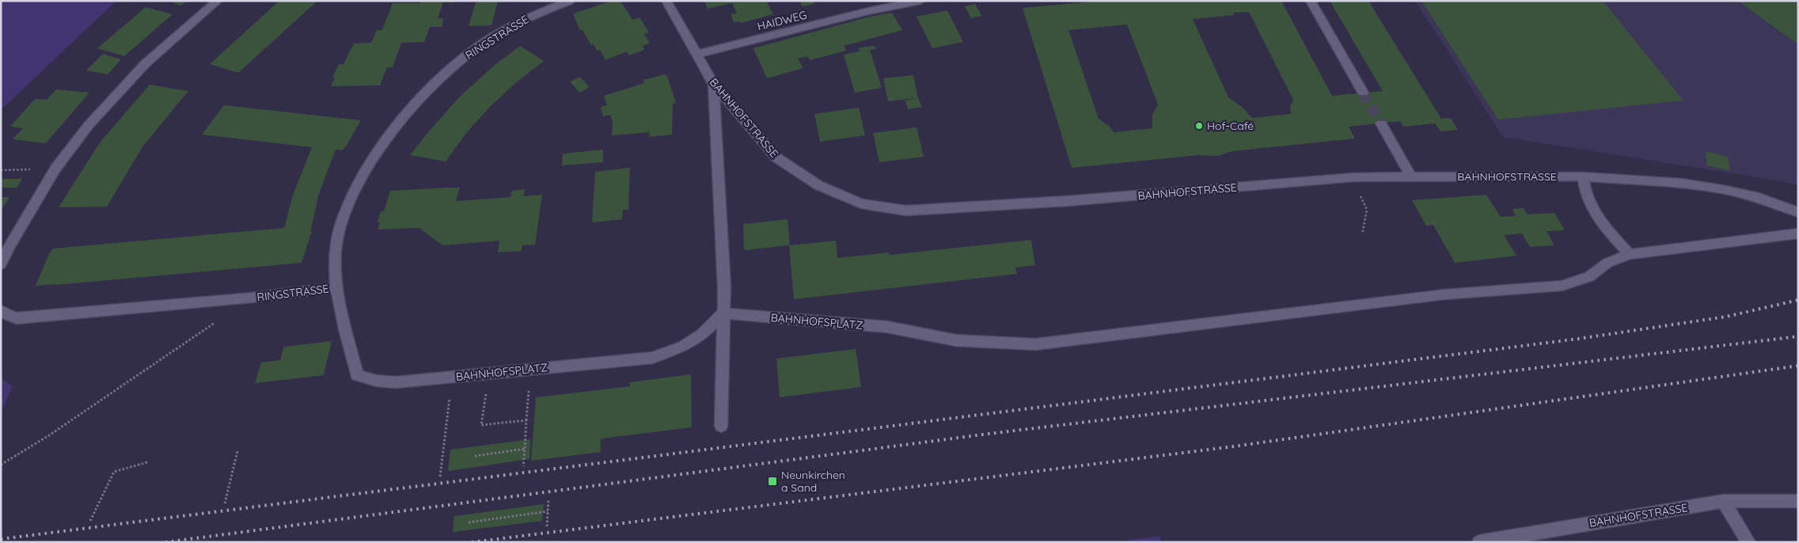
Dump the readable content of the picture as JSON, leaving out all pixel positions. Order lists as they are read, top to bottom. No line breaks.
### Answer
{"streets":{"street":["HAIDWEG","RINGSTRASSE","BAHNHOFSTRASSE","BAHNHOFSPLATZ"]},"crossings":[["HAIDWEG","BAHNHOFSTRASSE"],["RINGSTRASSE","BAHNHOFSPLATZ"]],"places":{"other":["Hof-Café"],"transit":["Neunkirchen a Sand"]}}
